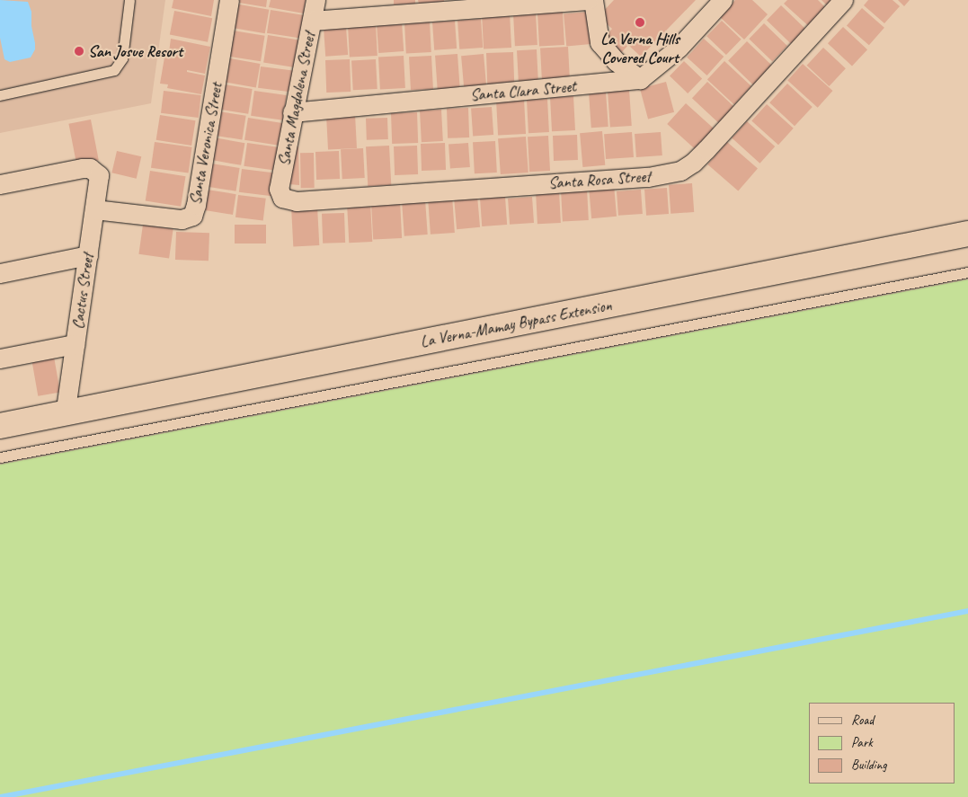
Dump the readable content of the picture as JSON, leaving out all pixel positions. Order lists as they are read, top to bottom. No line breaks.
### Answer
{"streets":{"main road":["La Verna-Mamay Bypass Extension"],"street":["Santa Clara Street","Santa Magdalena Street","Santa Veronica Street","Santa Rosa Street","Cactus Street"]},"crossings":[["Santa Clara Street","Santa Magdalena Street"],["Santa Magdalena Street","Santa Rosa Street"],["Santa Veronica Street","Cactus Street"],["Cactus Street","La Verna-Mamay Bypass Extension"]],"places":["La Verna Hills Covered Court","San Josue Resort"],"legend":["Road","Park","Building"]}
